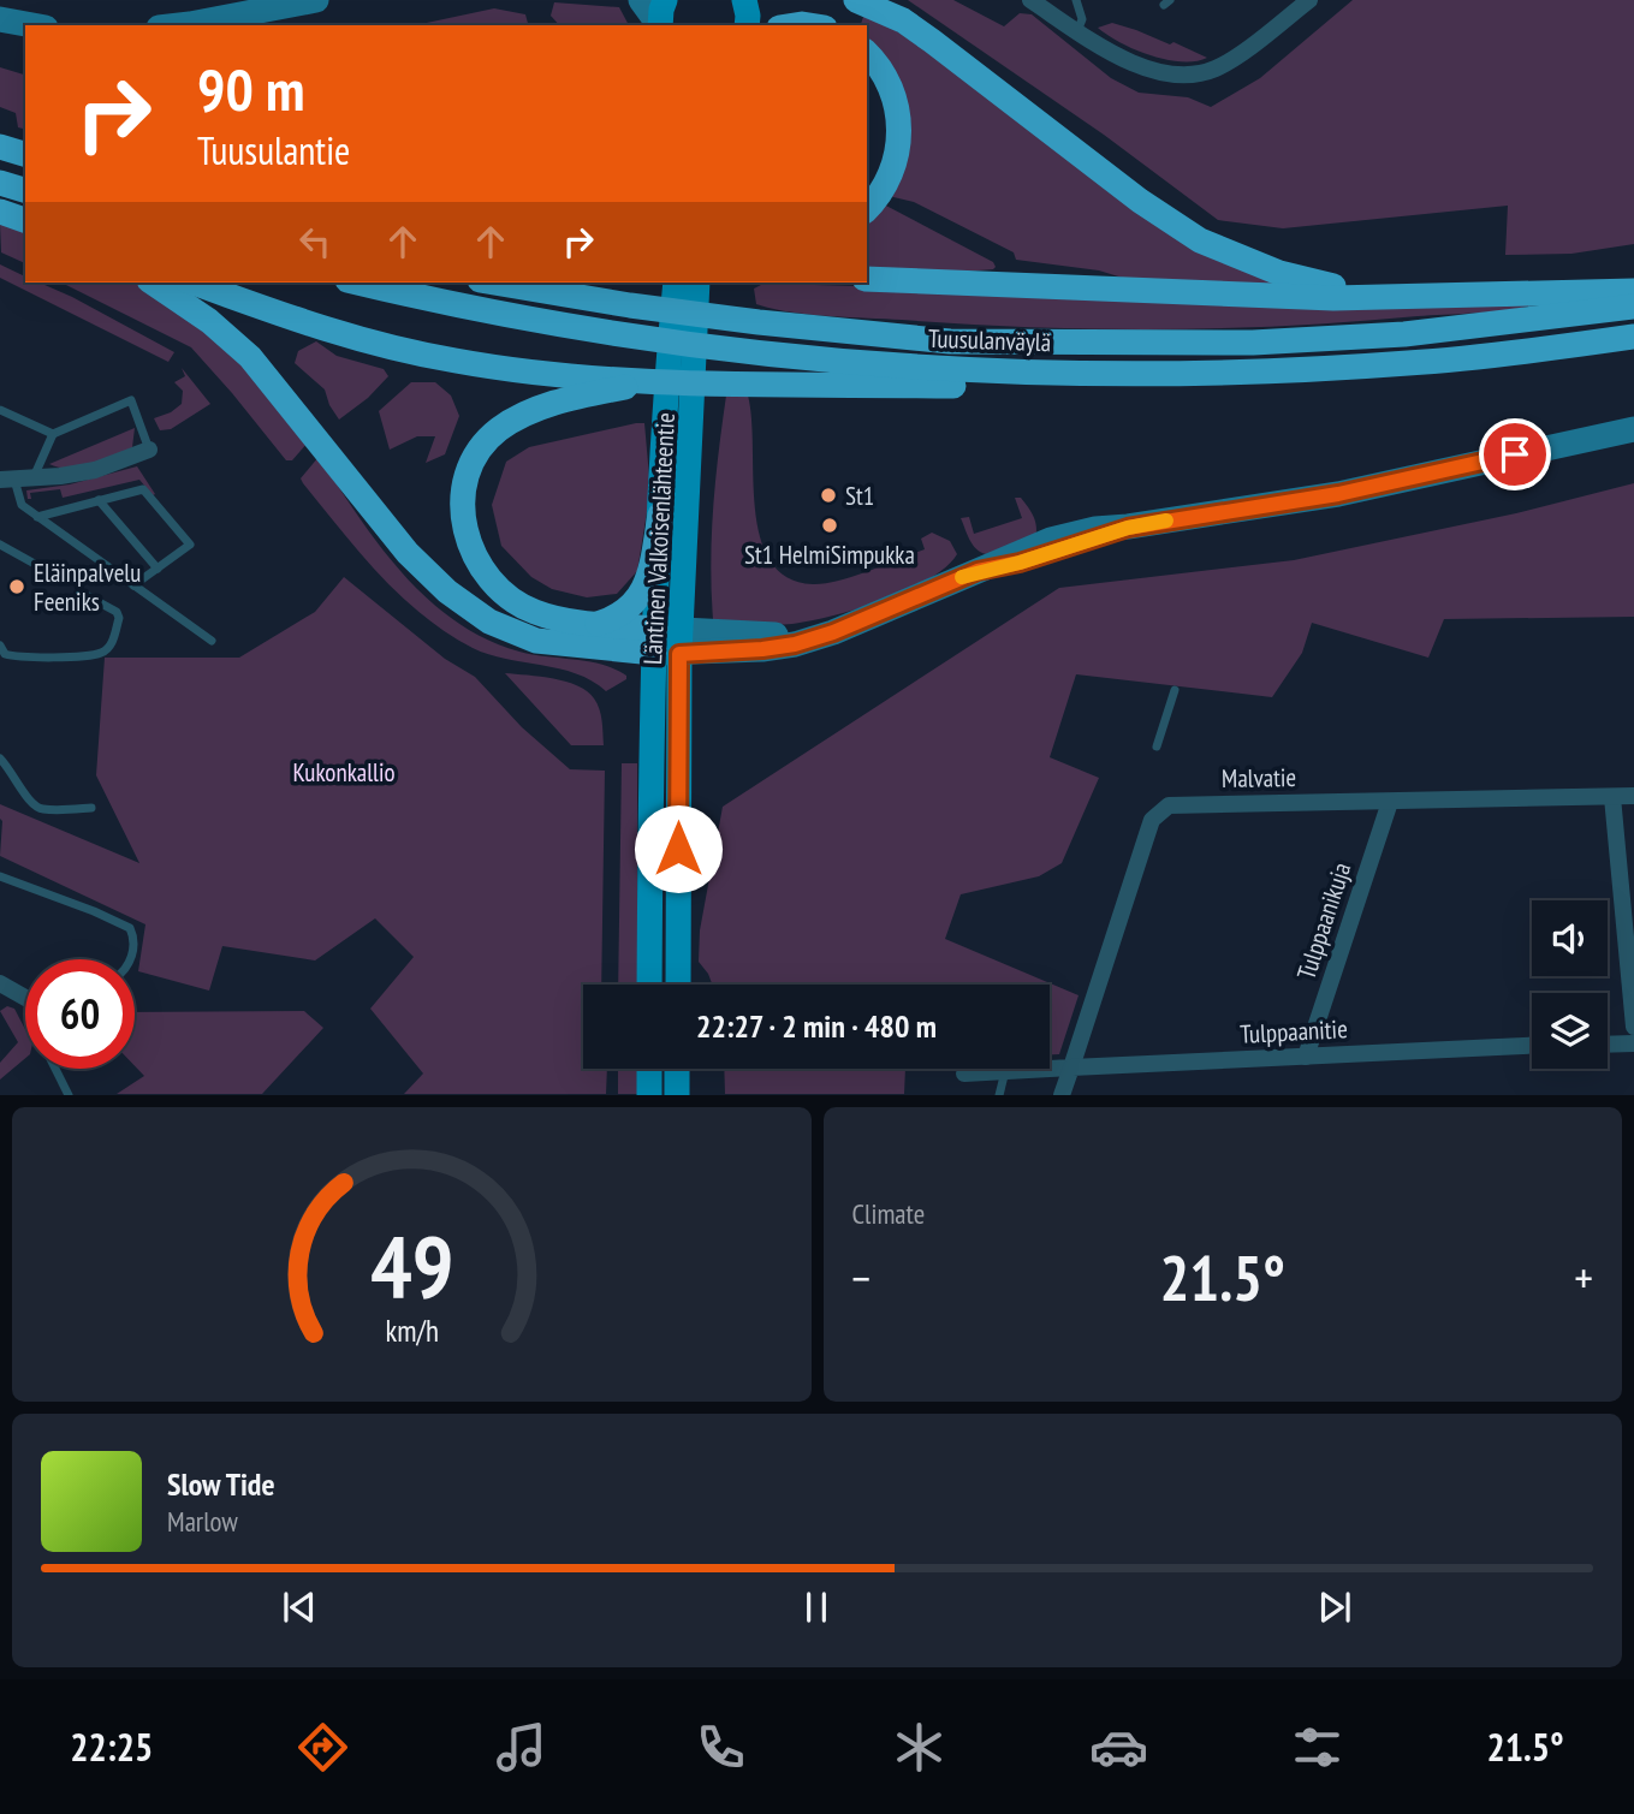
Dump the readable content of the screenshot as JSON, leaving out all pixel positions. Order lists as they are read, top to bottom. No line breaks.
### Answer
{"streets":{"highway":["Tuusulanväylä"],"main road":["Läntinen Valkoisenlähteentie"],"street":["Malvatie","Tulppaanikuja","Tulppaanitie"]},"crossings":[["Malvatie","Tulppaanikuja"],["Malvatie","Tulppaanitie"],["Tulppaanikuja","Tulppaanitie"]],"parks":["Kukonkallio"],"places":["St1","St1 HelmiSimpukka","Eläinpalvelu Feeniks"],"page":{"turn":["90 m","Tuusulantie"],"limit":"60","trip":"22:27 · 2 min · 480 m","tile":"Climate","heat":["−","21.5°","+"],"song":["Slow Tide","Marlow"],"tabs":["22:25","21.5°"],"gauge":["49","km/h"]}}
